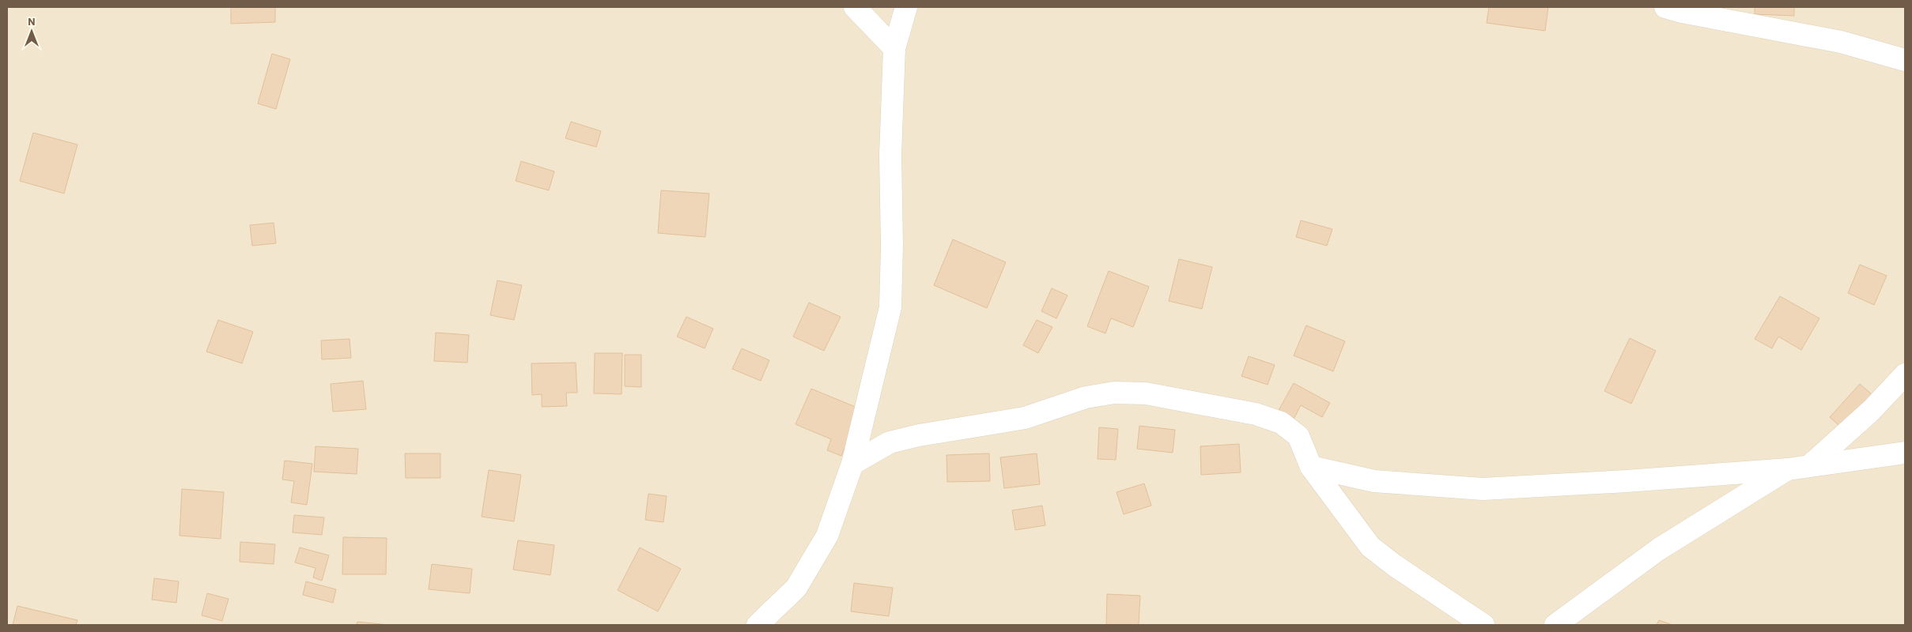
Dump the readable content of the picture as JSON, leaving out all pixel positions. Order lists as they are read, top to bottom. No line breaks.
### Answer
{"north":"top"}
